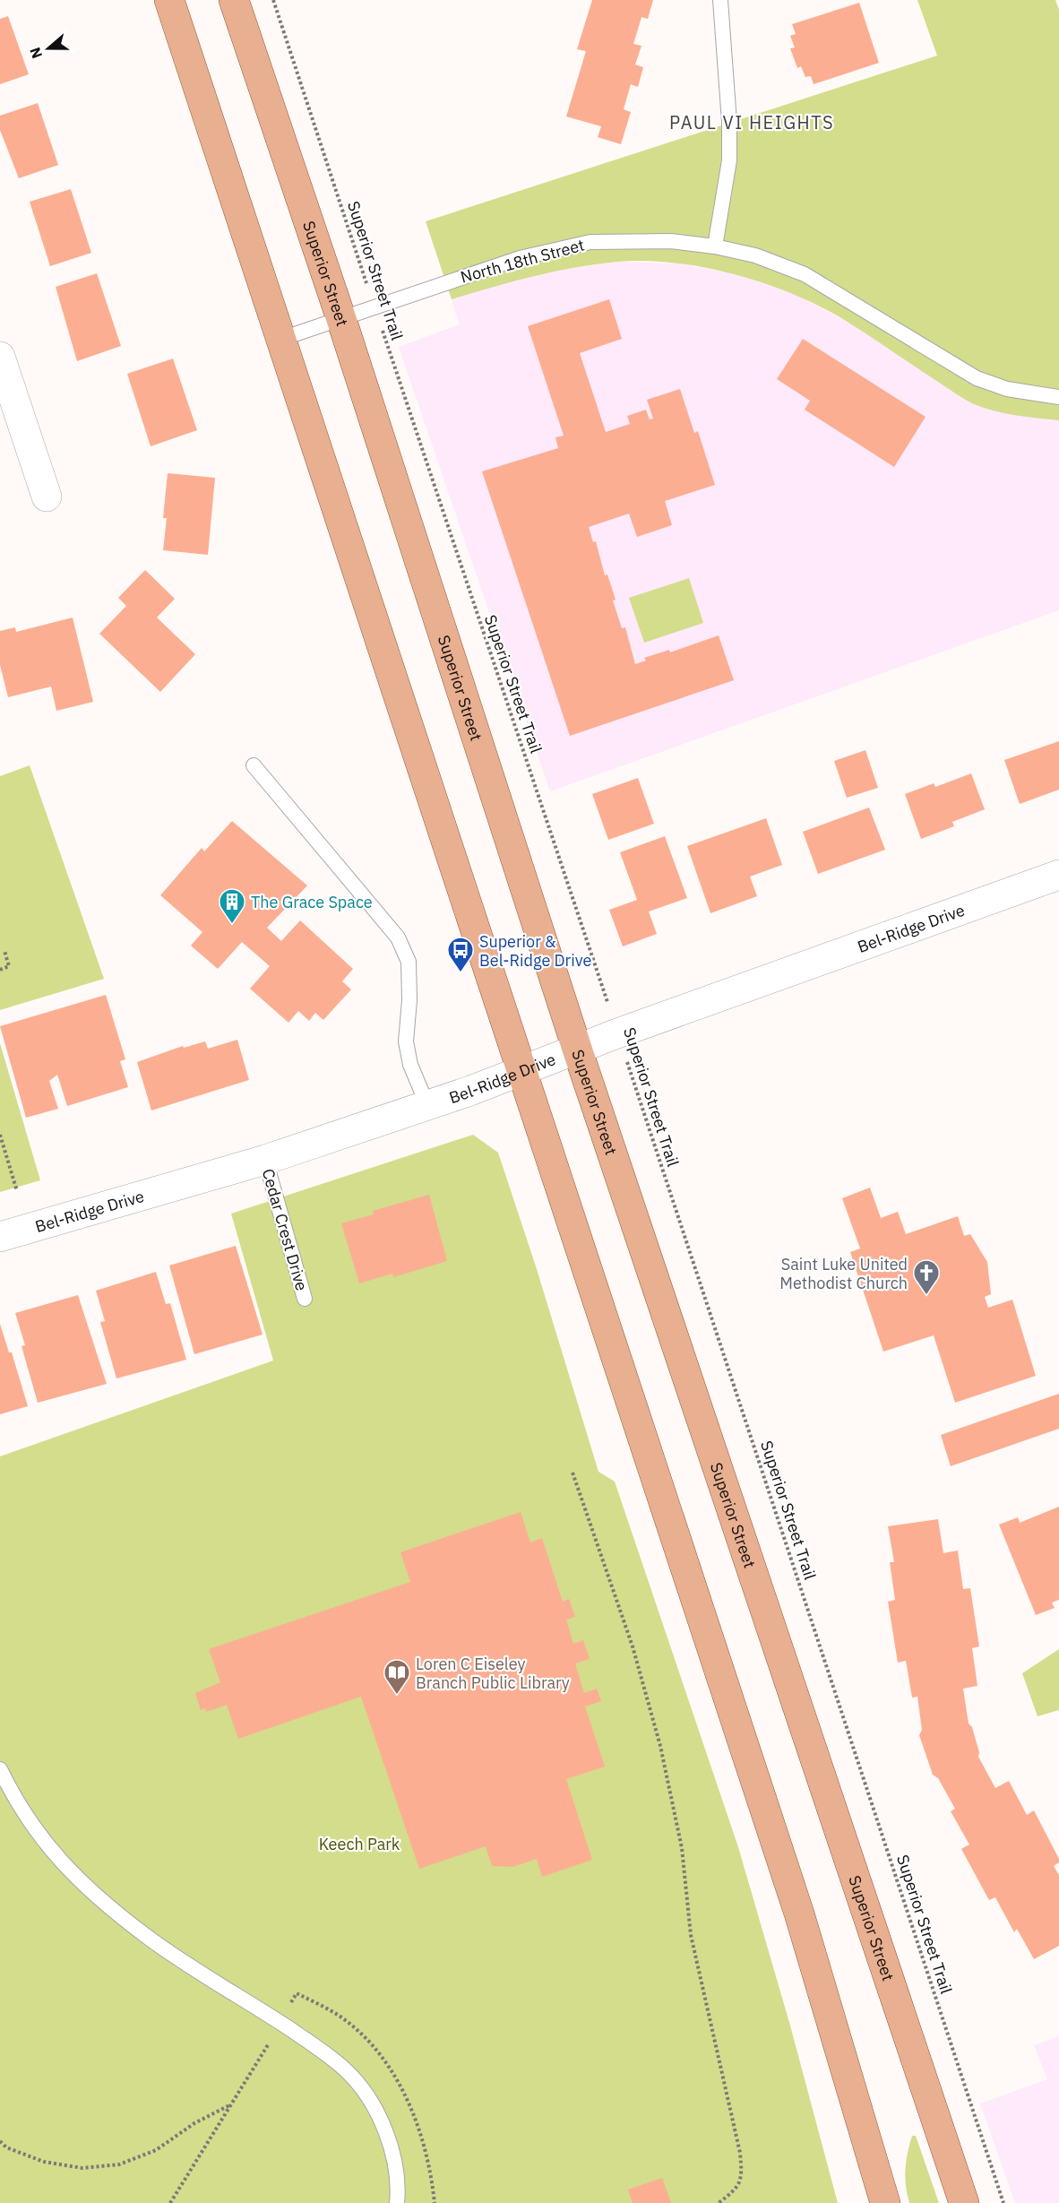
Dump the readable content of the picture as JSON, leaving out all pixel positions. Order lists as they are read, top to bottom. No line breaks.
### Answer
{"streets":{"main road":["Superior Street"],"street":["Bel-Ridge Drive"],"lane":["North 18th Street","Cedar Crest Drive"],"path":["Superior Street Trail"]},"crossings":[["North 18th Street","Superior Street Trail"],["North 18th Street","Superior Street"],["Superior Street Trail","Bel-Ridge Drive"],["Superior Street","Bel-Ridge Drive"],["Bel-Ridge Drive","Cedar Crest Drive"]],"districts":["PAUL VI HEIGHTS"],"parks":["Keech Park"],"places":{"building":["The Grace Space"],"bus stop":["Superior & Bel‐Ridge Drive"],"church":["Saint Luke United Methodist Church"],"library":["Loren C Eiseley Branch Public Library"]},"north":"left"}
